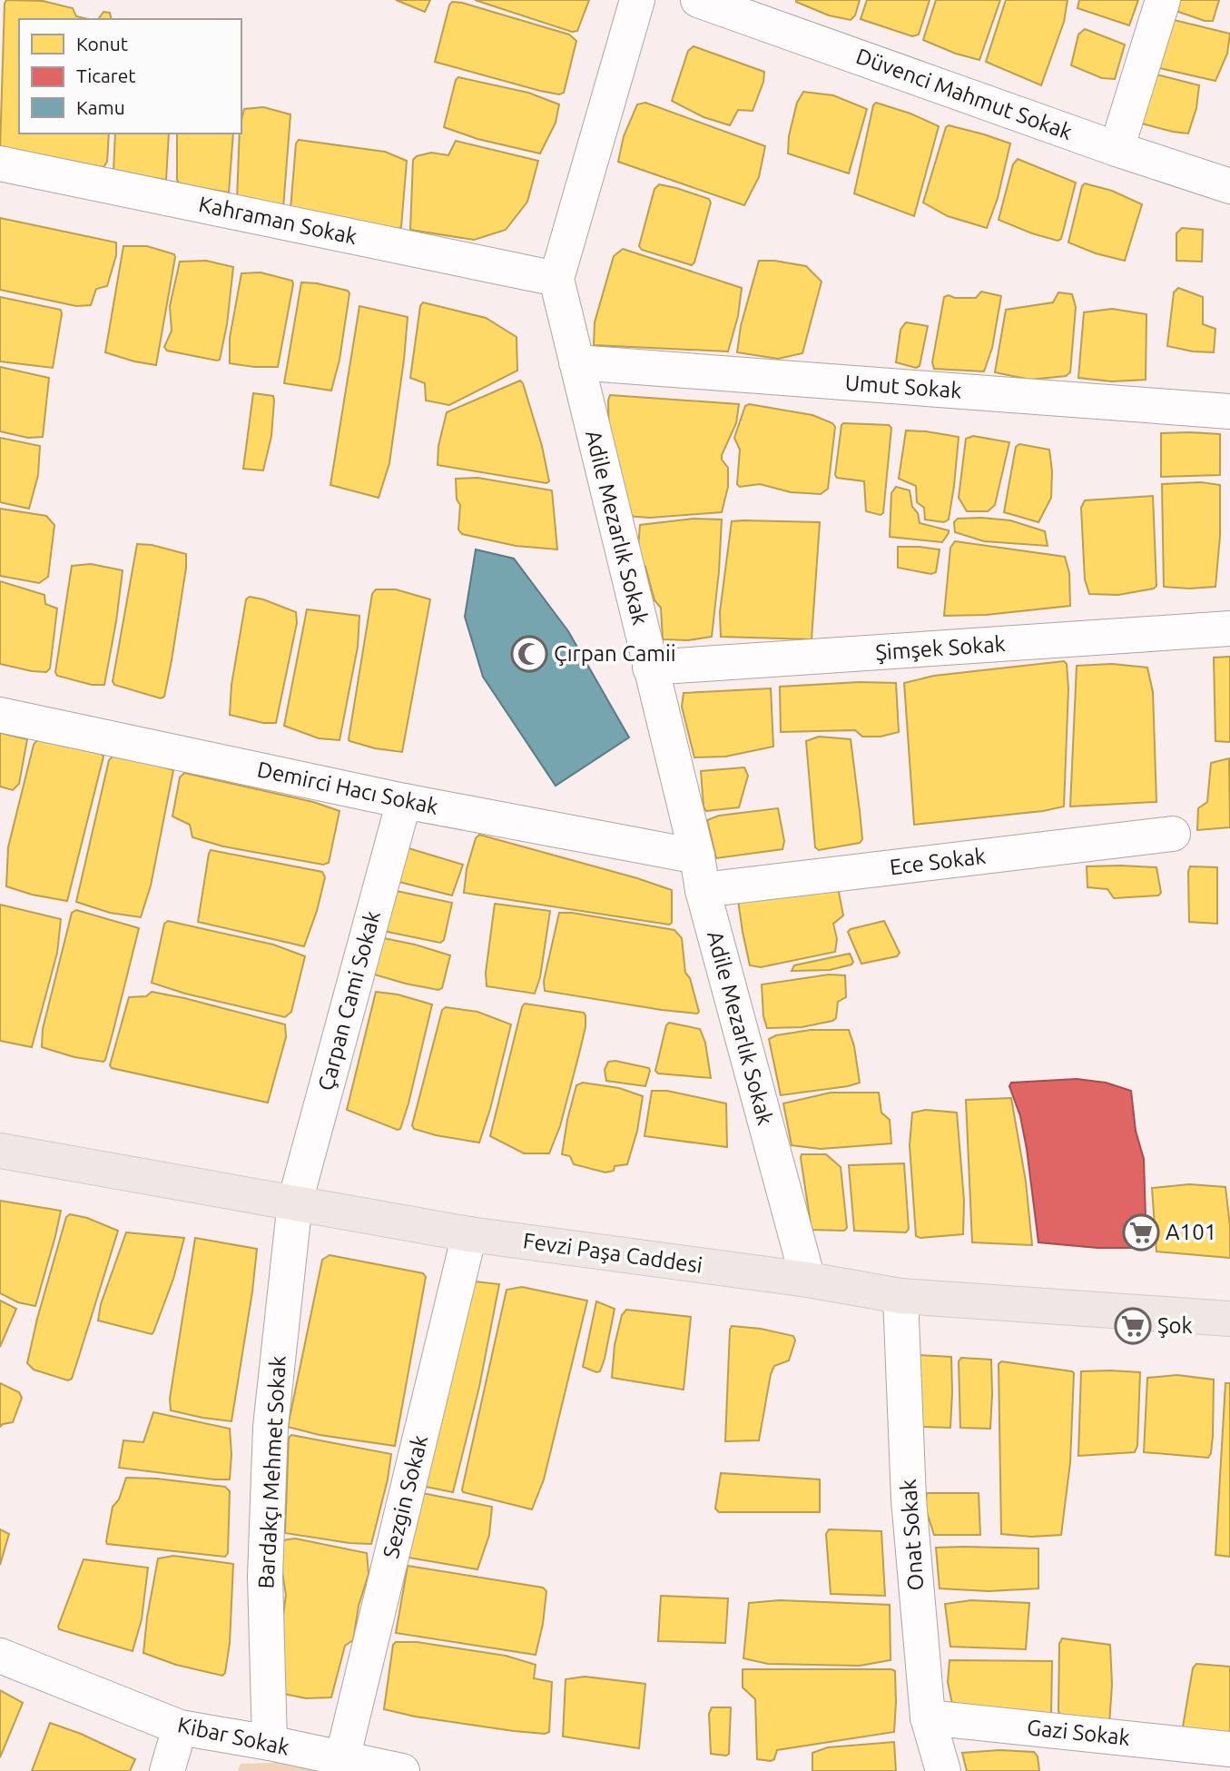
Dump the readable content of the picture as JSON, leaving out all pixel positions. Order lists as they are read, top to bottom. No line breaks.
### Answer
{"streets":{"main road":["Fevzi Paşa Caddesi"],"street":["Düvenci Mahmut Sokak","Kahraman Sokak","Umut Sokak","Adile Mezarlık Sokak","Şimşek Sokak","Demirci Hacı Sokak","Ece Sokak","Çarpan Cami Sokak","Bardakçı Mehmet Sokak","Sezgin Sokak","Onat Sokak","Gazi Sokak","Kibar Sokak"]},"crossings":[["Kahraman Sokak","Adile Mezarlık Sokak"],["Umut Sokak","Adile Mezarlık Sokak"],["Adile Mezarlık Sokak","Şimşek Sokak"],["Adile Mezarlık Sokak","Demirci Hacı Sokak"],["Adile Mezarlık Sokak","Ece Sokak"],["Adile Mezarlık Sokak","Fevzi Paşa Caddesi"],["Demirci Hacı Sokak","Çarpan Cami Sokak"],["Çarpan Cami Sokak","Fevzi Paşa Caddesi"],["Çarpan Cami Sokak","Bardakçı Mehmet Sokak"],["Fevzi Paşa Caddesi","Bardakçı Mehmet Sokak"],["Fevzi Paşa Caddesi","Sezgin Sokak"],["Fevzi Paşa Caddesi","Onat Sokak"],["Bardakçı Mehmet Sokak","Kibar Sokak"],["Sezgin Sokak","Kibar Sokak"],["Onat Sokak","Gazi Sokak"]],"places":{"mosque":["Çırpan Camii"],"supermarket":["A101","Şok"]},"legend":["Konut","Ticaret","Kamu"]}
